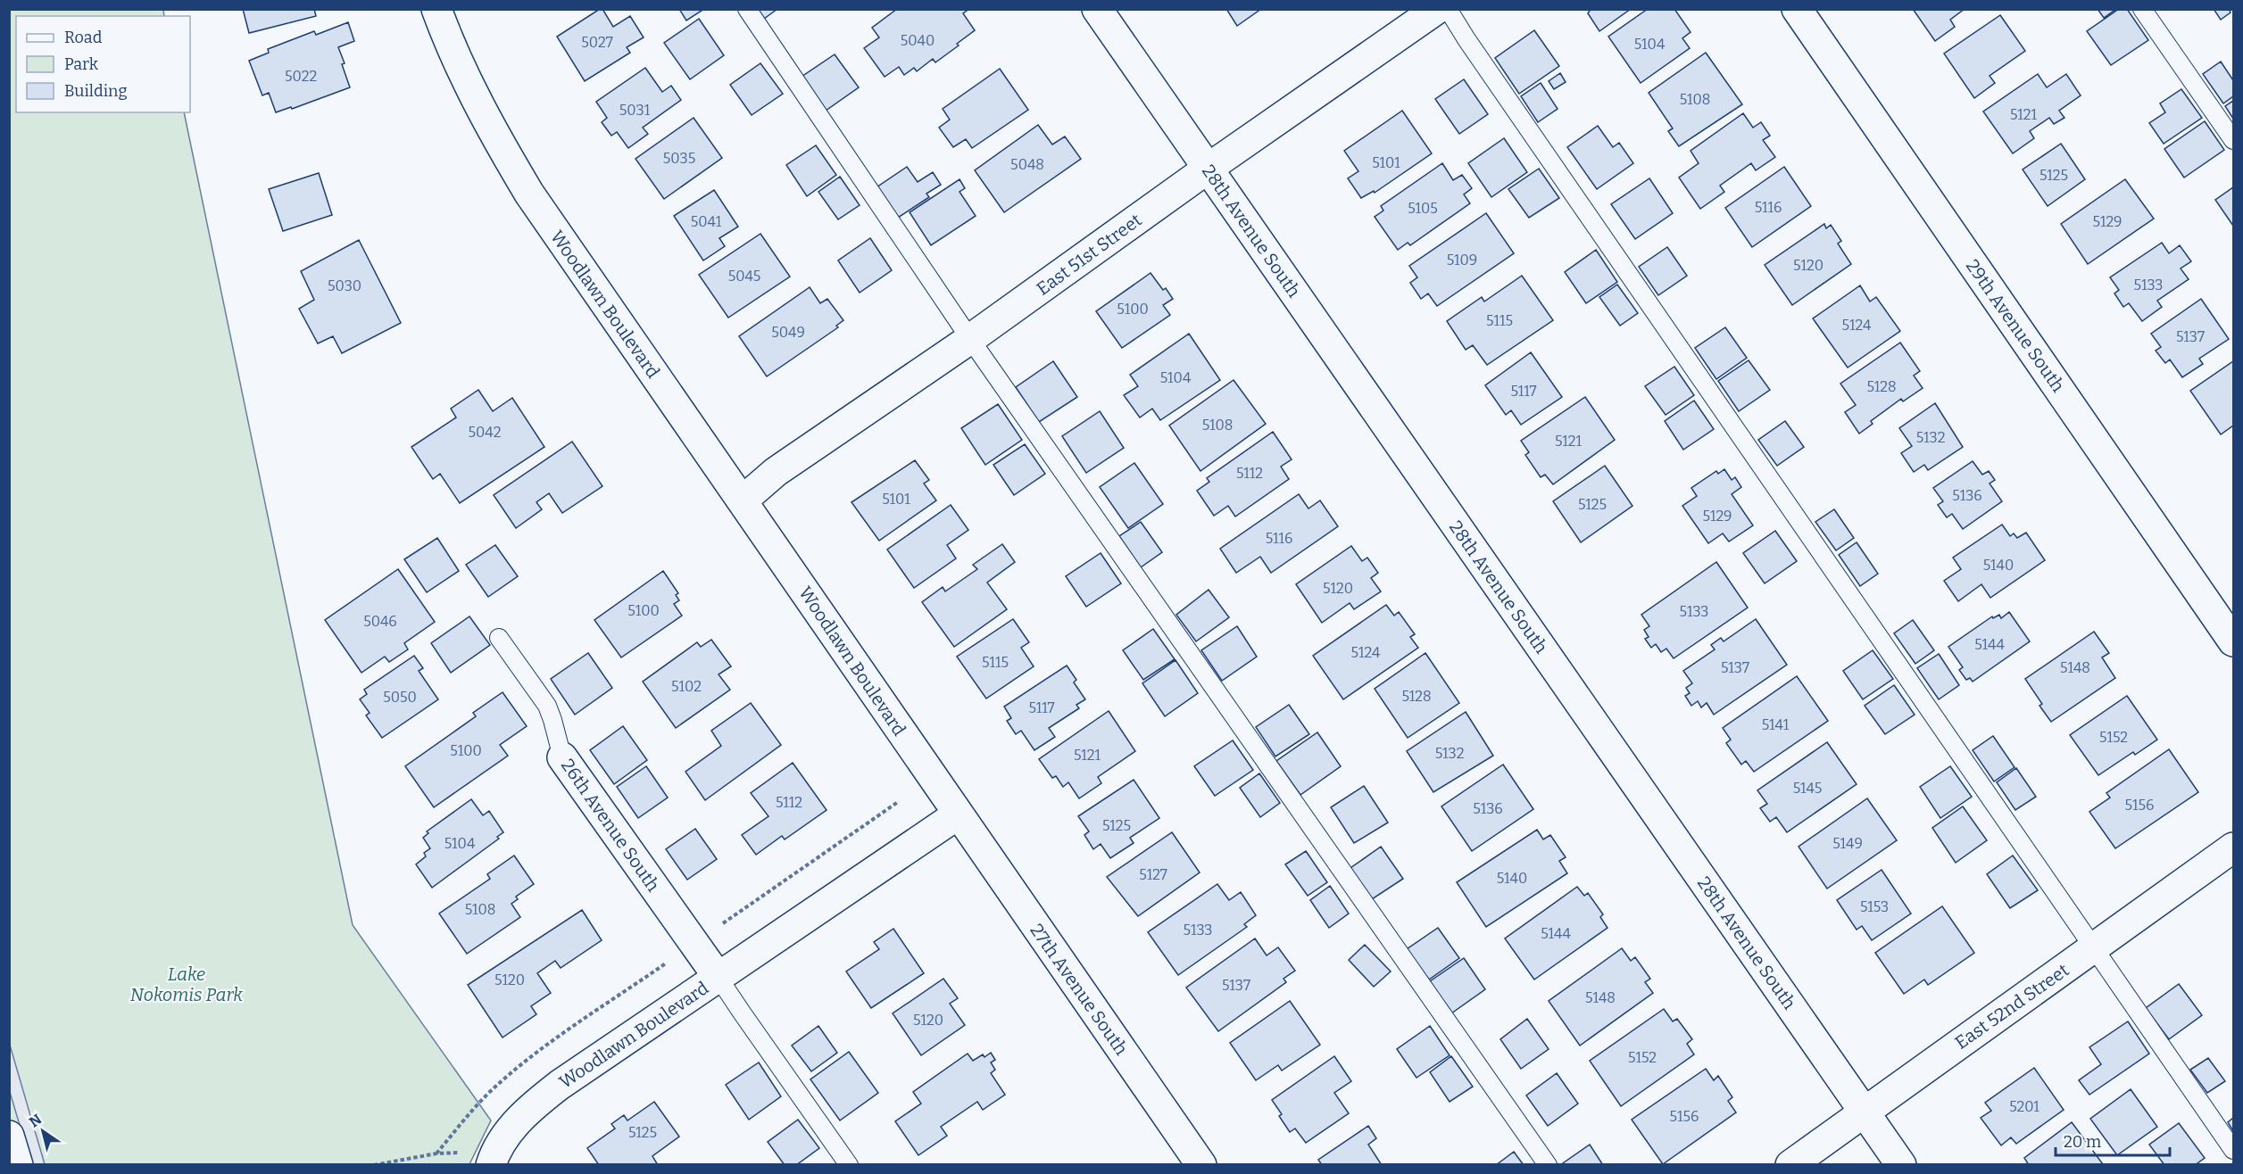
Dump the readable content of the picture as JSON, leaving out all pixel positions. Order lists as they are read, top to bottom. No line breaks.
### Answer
{"streets":{"street":["28th Avenue South","East 51st Street","Woodlawn Boulevard","29th Avenue South","26th Avenue South","27th Avenue South","East 52nd Street"]},"crossings":[["28th Avenue South","East 51st Street"],["28th Avenue South","East 52nd Street"],["East 51st Street","Woodlawn Boulevard"],["Woodlawn Boulevard","26th Avenue South"],["Woodlawn Boulevard","27th Avenue South"]],"parks":["Lake Nokomis Park"],"house_numbers":["5040","5027","5104","5022","5108","5031","5121","5035","5101","5048","5125","5116","5105","5041","5129","5109","5120","5045","5133","5030","5100","5115","5124","5049","5137","5104","5128","5117","5108","5042","5132","5121","5112","5136","5101","5125","5129","5116","5140","5120","5100","5133","5046","5144","5124","5115","5137","5148","5102","5128","5050","5117","5141","5152","5100","5132","5121","5145","5112","5156","5136","5125","5104","5149","5127","5140","5153","5108","5133","5144","5120","5137","5148","5120","5152","5201","5156","5125"],"legend":["Road","Park","Building"],"scale_bar":"20 m","north":"top left"}
